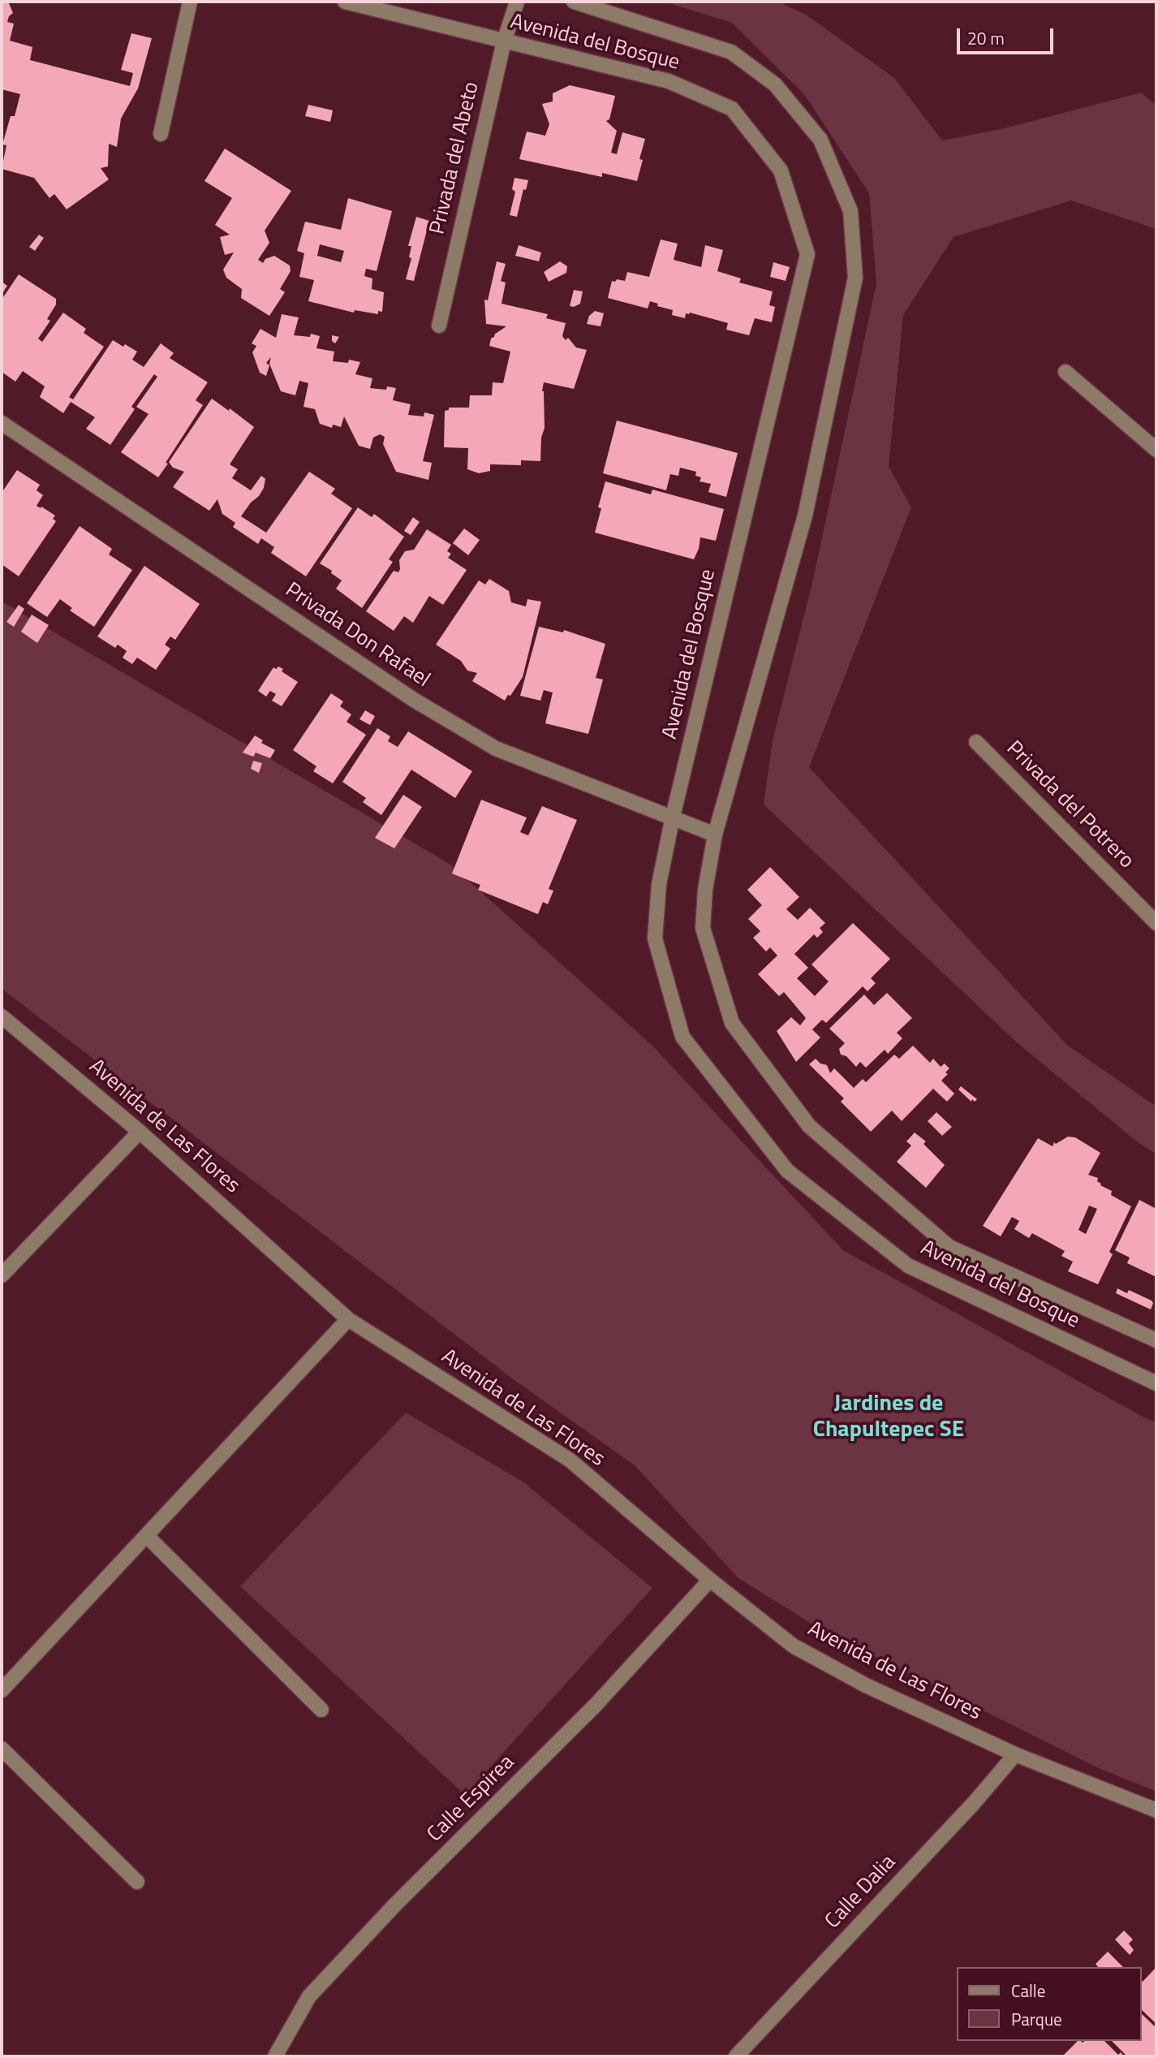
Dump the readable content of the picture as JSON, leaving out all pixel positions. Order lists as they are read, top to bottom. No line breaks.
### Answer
{"streets":{"street":["Avenida del Bosque","Privada del Abeto","Privada Don Rafael","Privada del Potrero","Avenida de Las Flores","Calle Espirea","Calle Dalia"]},"crossings":[["Avenida del Bosque","Privada del Abeto"],["Avenida del Bosque","Privada Don Rafael"],["Avenida de Las Flores","Calle Espirea"],["Avenida de Las Flores","Calle Dalia"]],"districts":["Jardines de Chapultepec SE"],"legend":["Calle","Parque"],"scale_bar":"20 m"}
